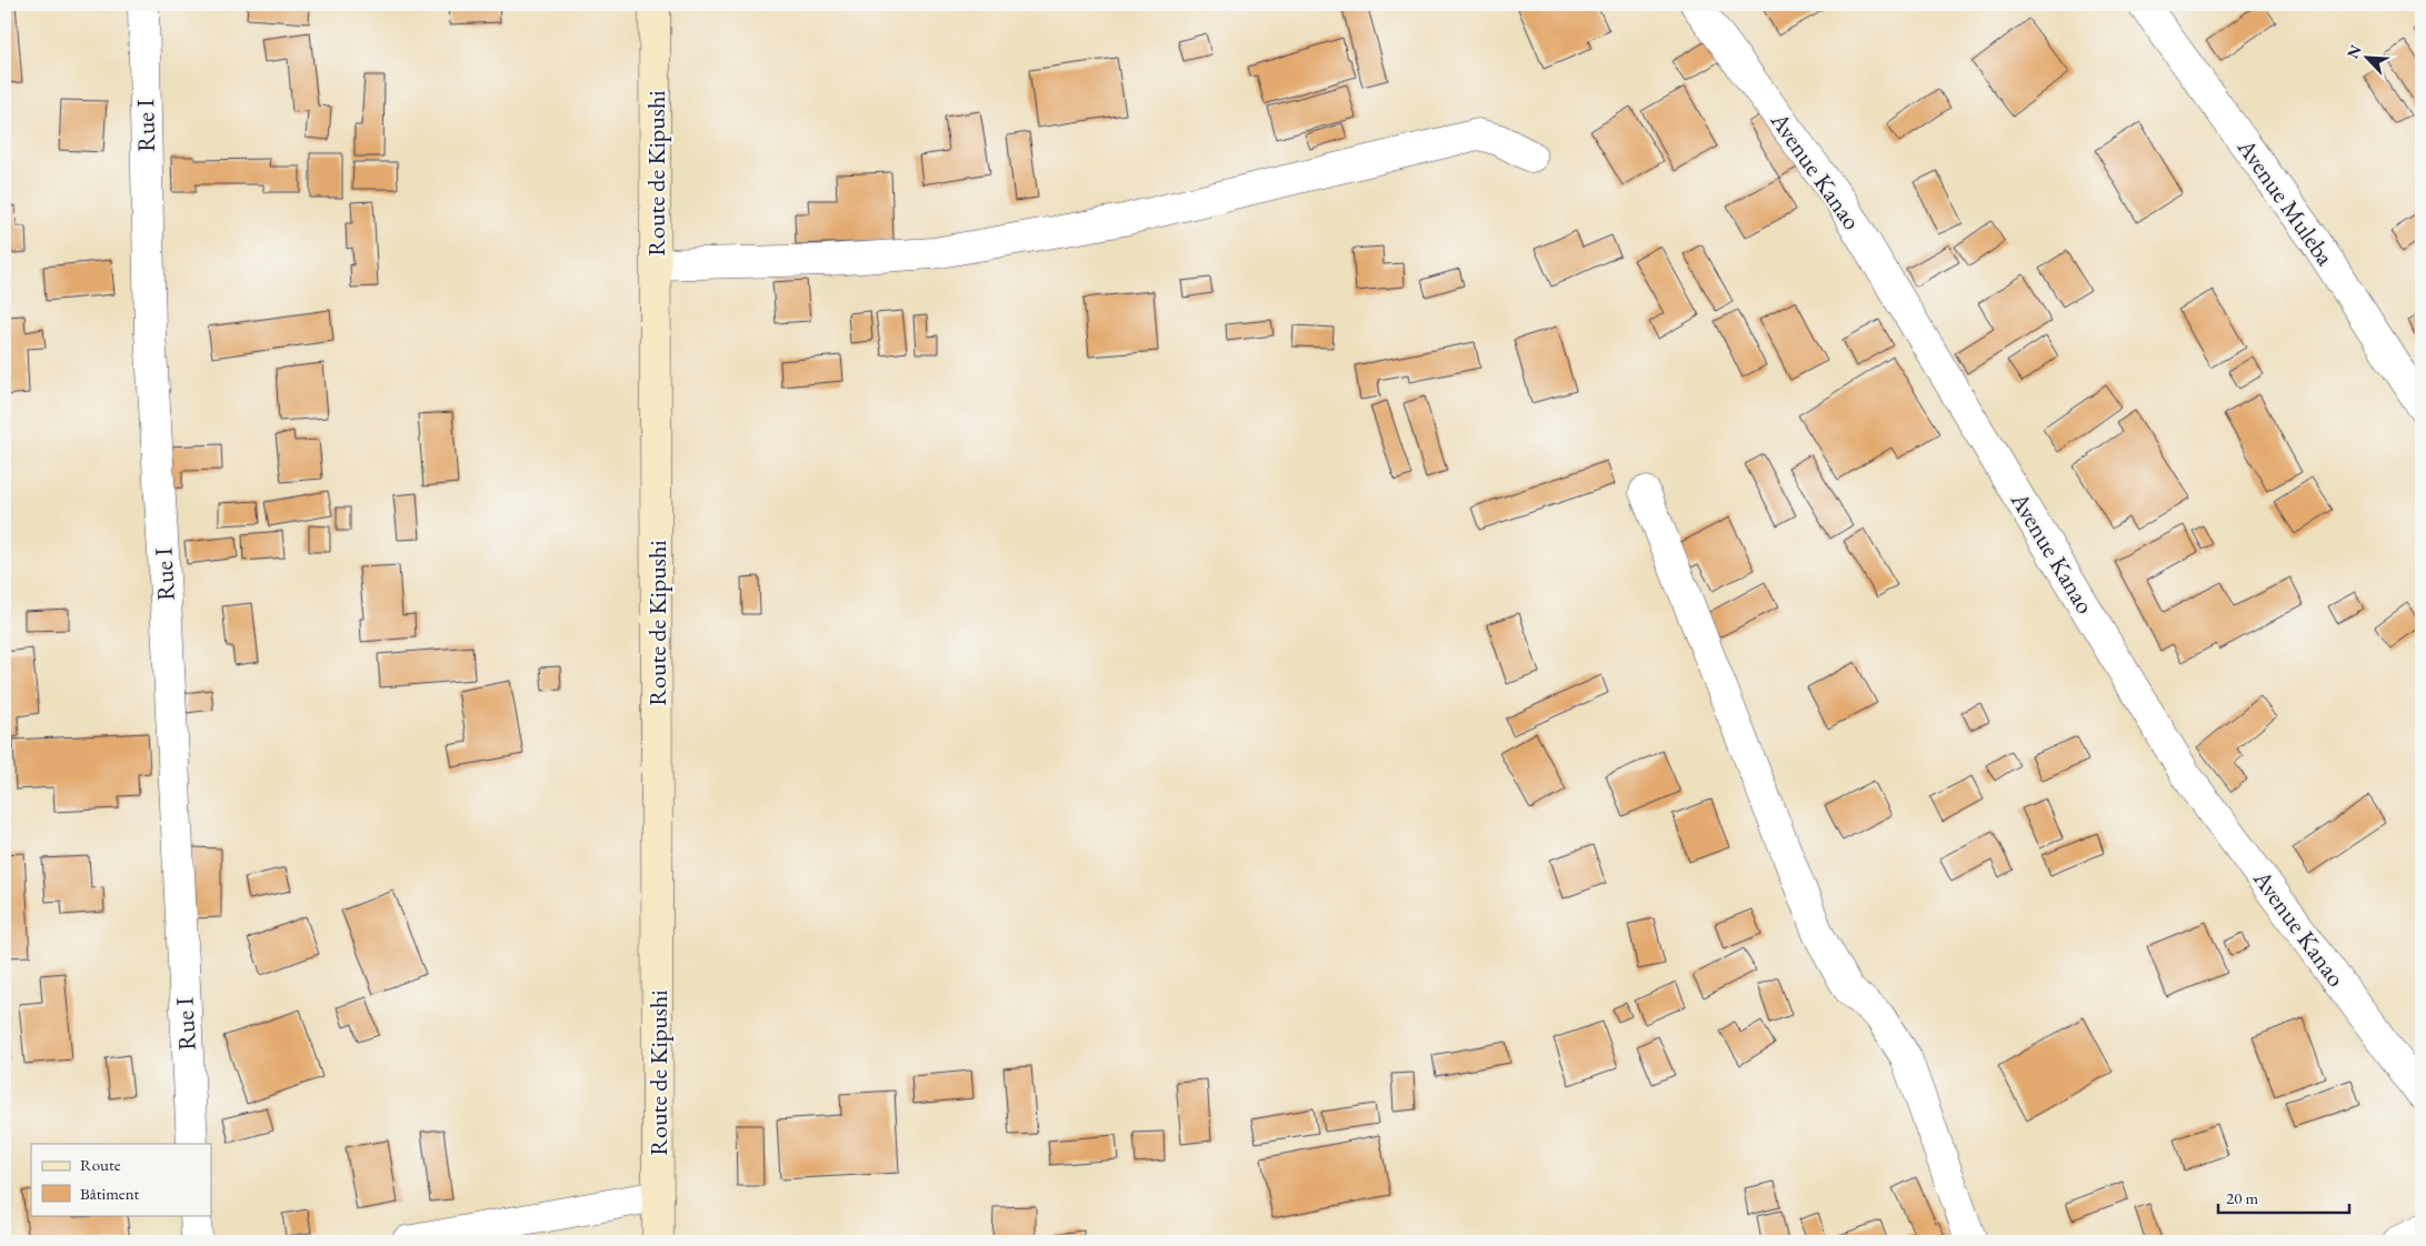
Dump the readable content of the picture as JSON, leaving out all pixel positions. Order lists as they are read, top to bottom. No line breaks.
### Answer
{"streets":{"main road":["Route de Kipushi"],"street":["Rue I","Avenue Kanao","Avenue Muleba"]},"legend":["Route","Bâtiment"],"scale_bar":"20 m","north":"top left"}
